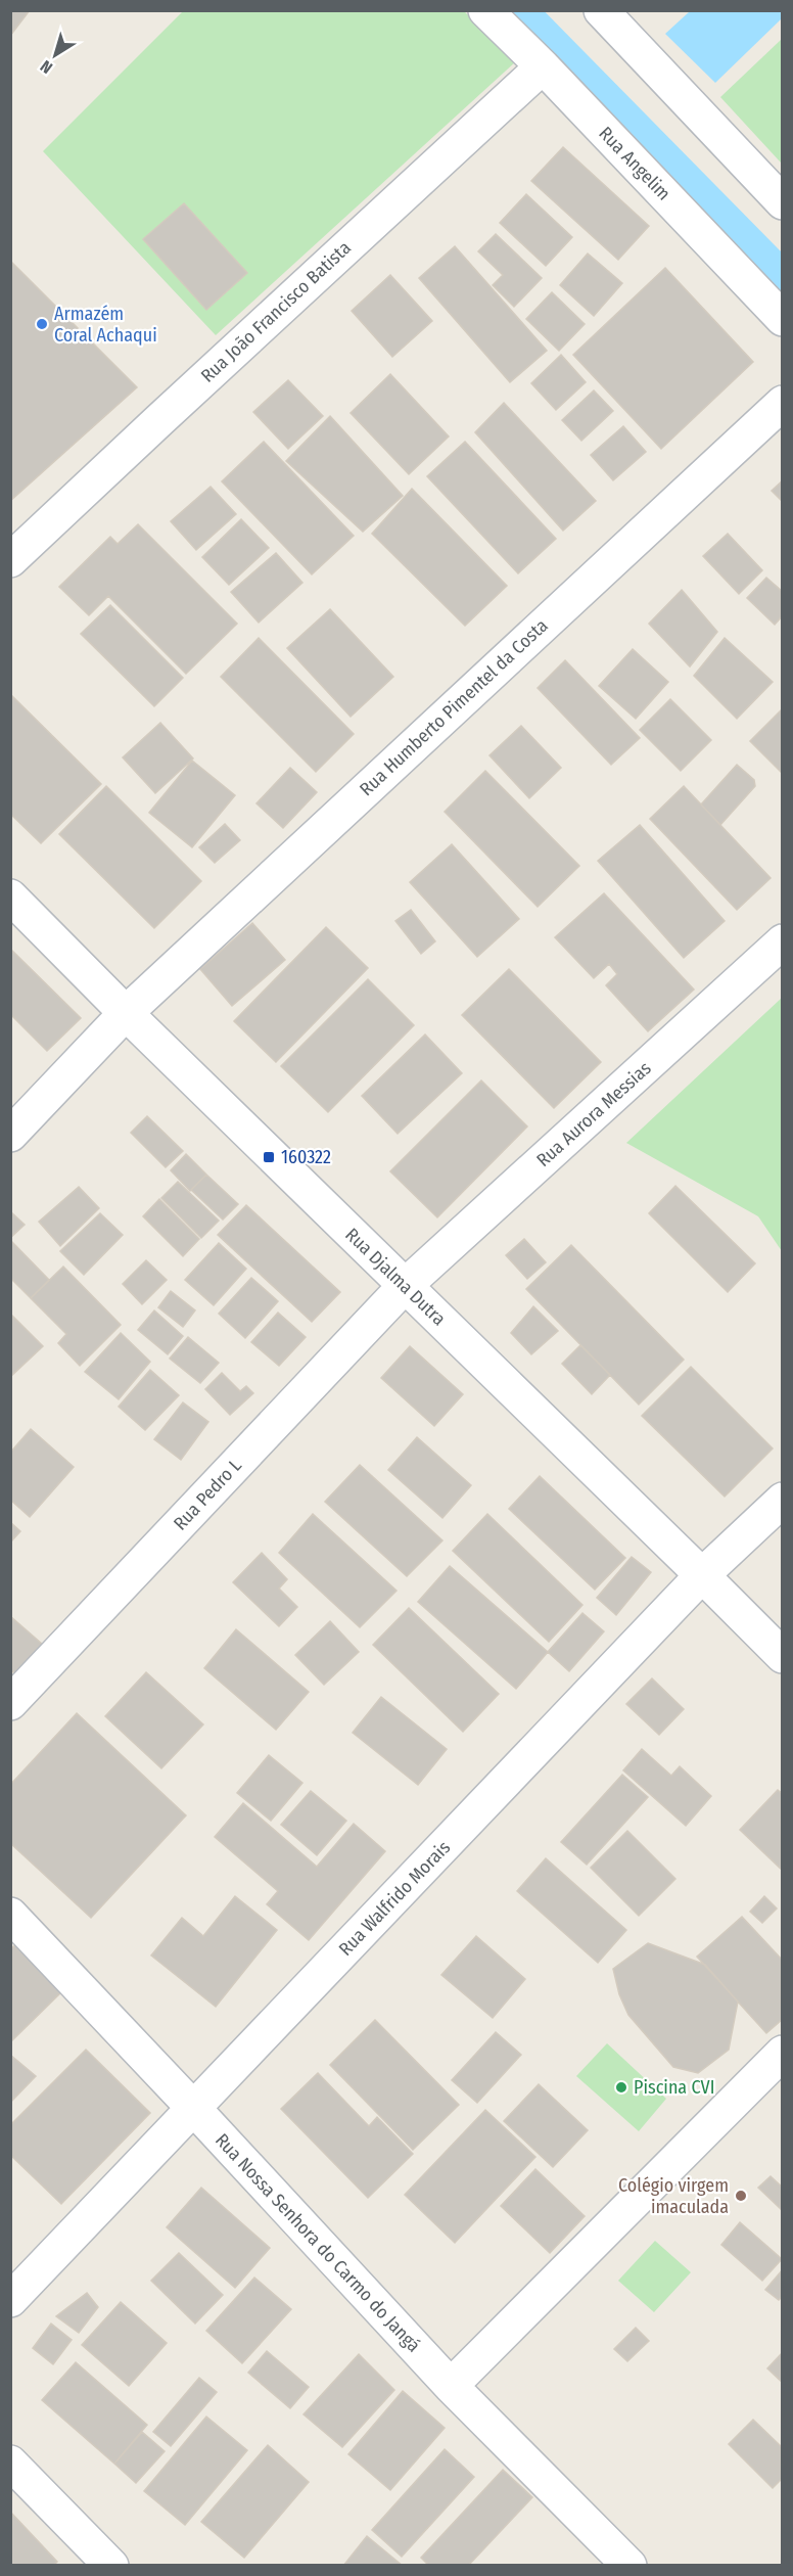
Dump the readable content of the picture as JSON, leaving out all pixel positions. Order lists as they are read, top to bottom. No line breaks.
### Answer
{"streets":{"street":["Rua Angelim","Rua João Francisco Batista","Rua Humberto Pimentel da Costa","Rua Aurora Messias","Rua Djalma Dutra","Rua Pedro L","Rua Walfrido Morais","Rua Nossa Senhora do Carmo do Jangá"]},"crossings":[["Rua Angelim","Rua João Francisco Batista"],["Rua Humberto Pimentel da Costa","Rua Djalma Dutra"],["Rua Aurora Messias","Rua Djalma Dutra"],["Rua Aurora Messias","Rua Pedro L"],["Rua Djalma Dutra","Rua Pedro L"],["Rua Djalma Dutra","Rua Walfrido Morais"],["Rua Walfrido Morais","Rua Nossa Senhora do Carmo do Jangá"]],"places":{"other":["Armazém Coral Achaqui","Piscina CVI","Colégio virgem imaculada"],"transit":["160322"]},"north":"bottom left"}
